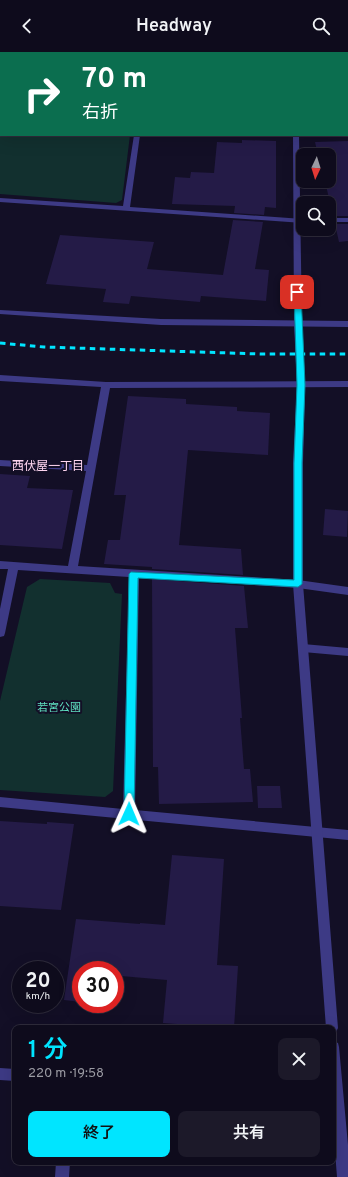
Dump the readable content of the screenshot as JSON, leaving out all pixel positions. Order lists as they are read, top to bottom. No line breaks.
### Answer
{"districts":["西伏屋一丁目"],"parks":["若宮公園"],"north":"bottom","page":{"header":"Headway","turn":["70 m","右折"],"speed":"20 km/h","limit":"30","heading":["1 分","220 m · 19:58"],"buttons":["終了","共有"]}}
